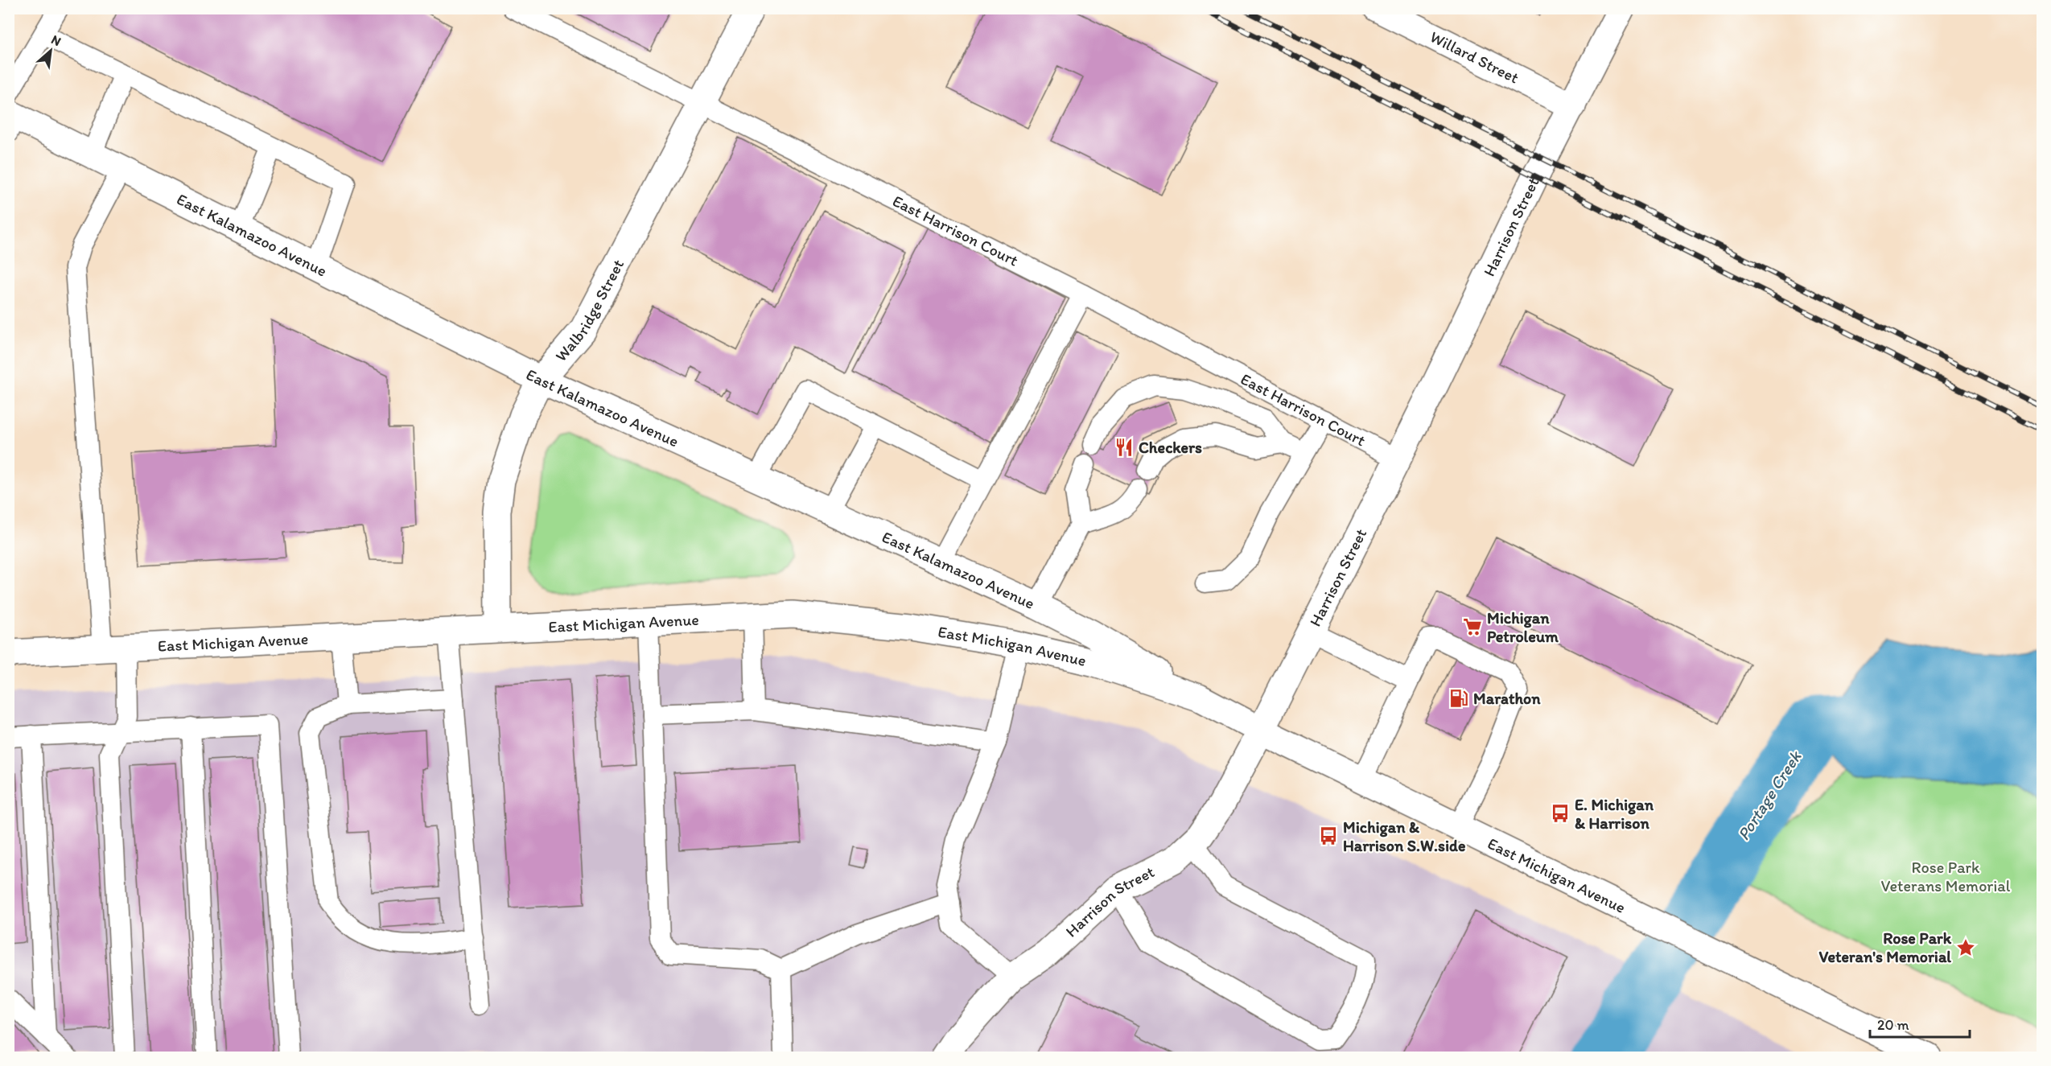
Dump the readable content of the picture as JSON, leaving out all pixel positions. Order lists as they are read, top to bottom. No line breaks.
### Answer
{"streets":{"main road":["Willard Street","Harrison Street","East Kalamazoo Avenue","Walbridge Street","East Michigan Avenue"],"lane":["East Harrison Court"]},"crossings":[["Willard Street","Harrison Street"],["Harrison Street","East Harrison Court"],["Harrison Street","East Michigan Avenue"],["East Harrison Court","Walbridge Street"],["East Kalamazoo Avenue","Walbridge Street"],["East Kalamazoo Avenue","East Michigan Avenue"],["Walbridge Street","East Michigan Avenue"]],"water":["Portage Creek"],"parks":["Rose Park Veterans Memorial"],"places":{"restaurant":["Checkers"],"supermarket":["Michigan Petroleum"],"fuel station":["Marathon"],"bus stop":["E. Michigan & Harrison","Michigan & Harrison S.W.side"],"place":["Rose Park Veteran's Memorial"]},"scale_bar":"20 m","north":"top right"}
